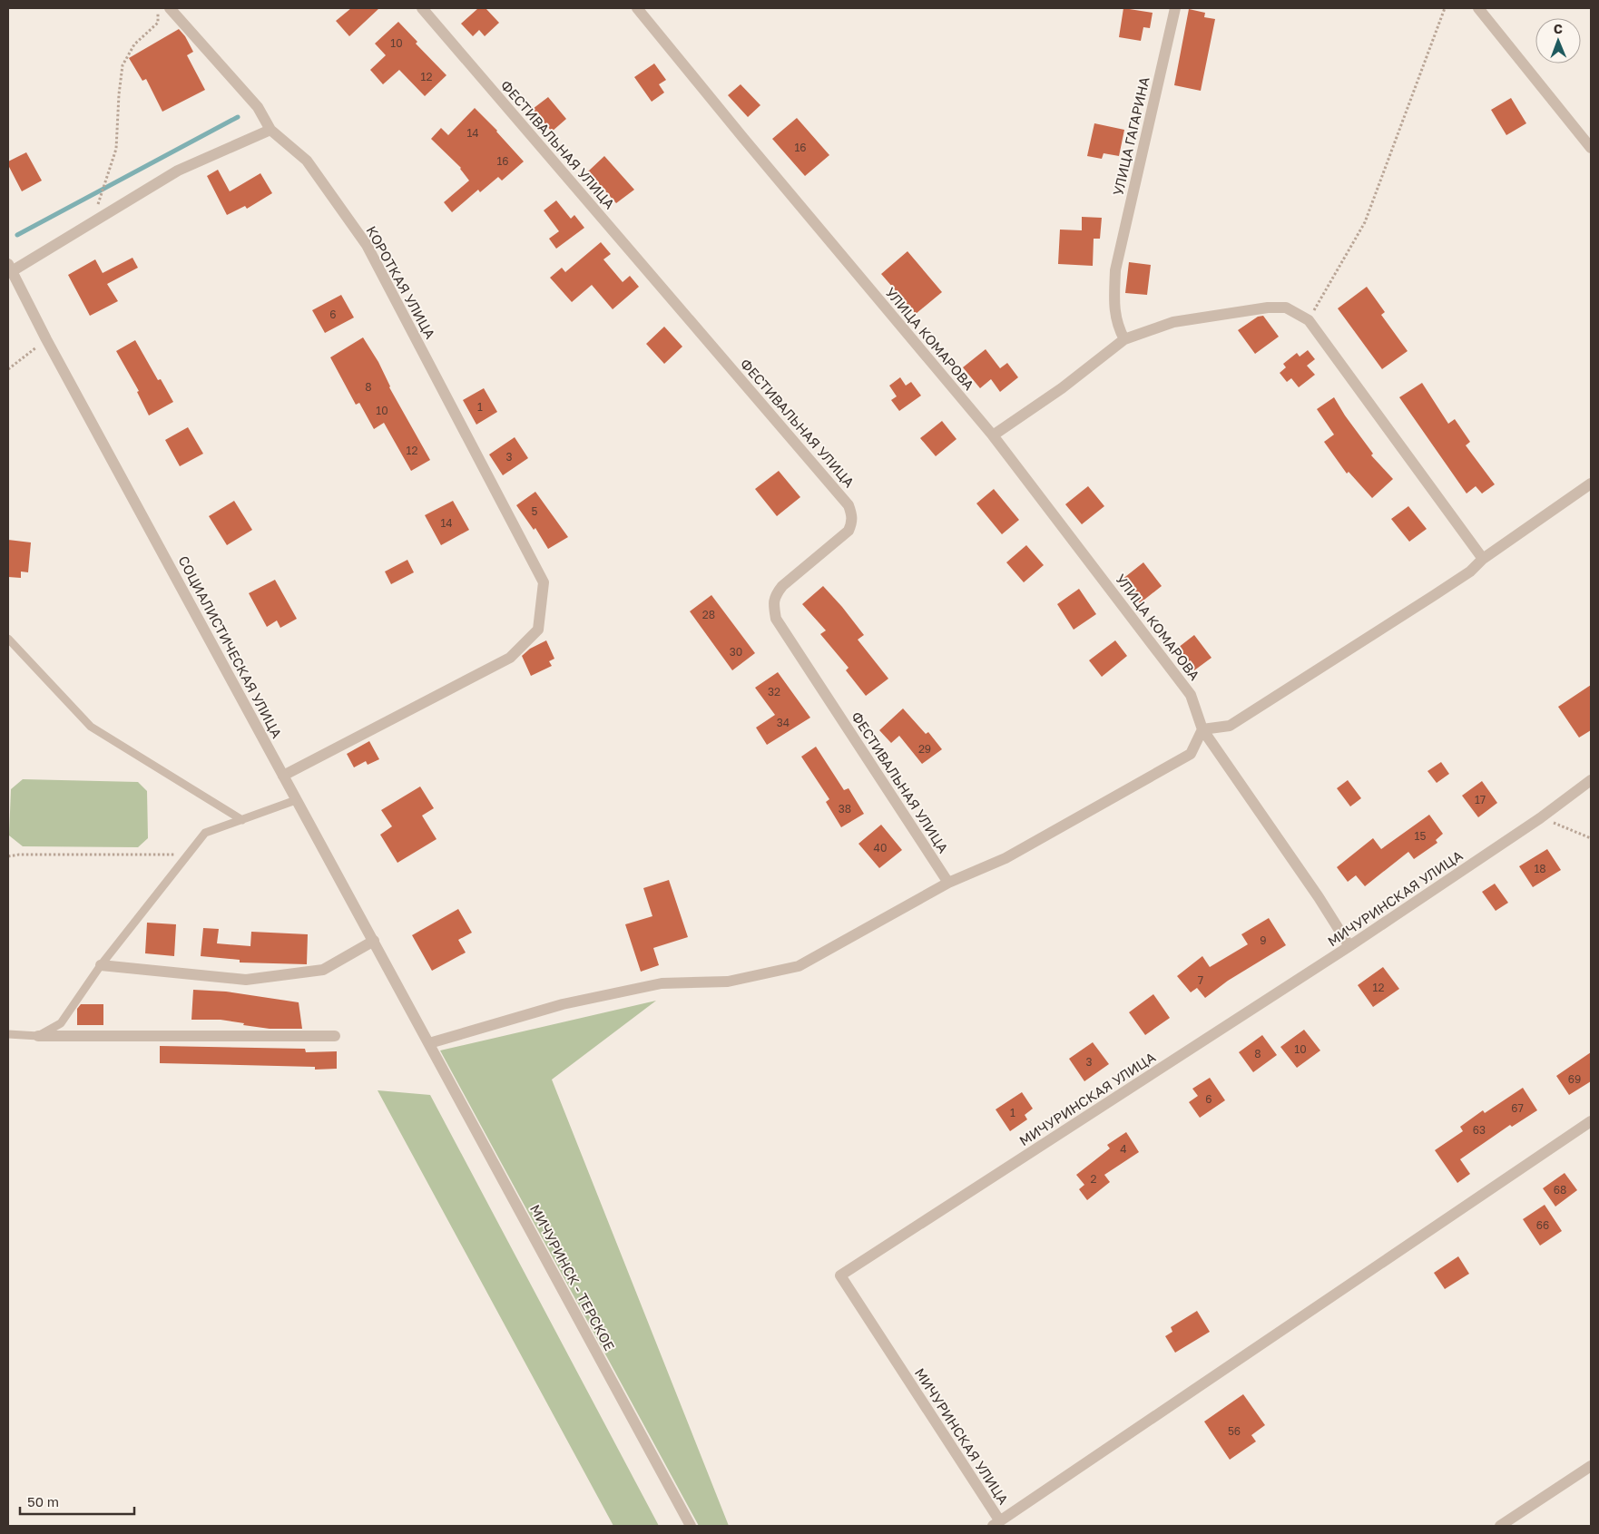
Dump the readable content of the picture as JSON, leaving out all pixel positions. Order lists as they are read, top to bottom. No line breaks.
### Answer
{"streets":{"street":["УЛИЦА ГАГАРИНА","ФЕСТИВАЛЬНАЯ УЛИЦА","КОРОТКАЯ УЛИЦА","УЛИЦА КОМАРОВА","СОЦИАЛИСТИЧЕСКАЯ УЛИЦА","МИЧУРИНСКАЯ УЛИЦА","МИЧУРИНСК - ТЕРСКОЕ"]},"crossings":[["КОРОТКАЯ УЛИЦА","СОЦИАЛИСТИЧЕСКАЯ УЛИЦА"],["УЛИЦА КОМАРОВА","МИЧУРИНСКАЯ УЛИЦА"],["СОЦИАЛИСТИЧЕСКАЯ УЛИЦА","МИЧУРИНСК - ТЕРСКОЕ"]],"house_numbers":["10","12","14","16","16","6","8","1","10","12","3","5","14","28","30","32","34","29","17","38","15","40","18","9","7","12","10","8","3","69","6","67","1","63","4","2","68","66","56"],"scale_bar":"50 m","north":"top"}
